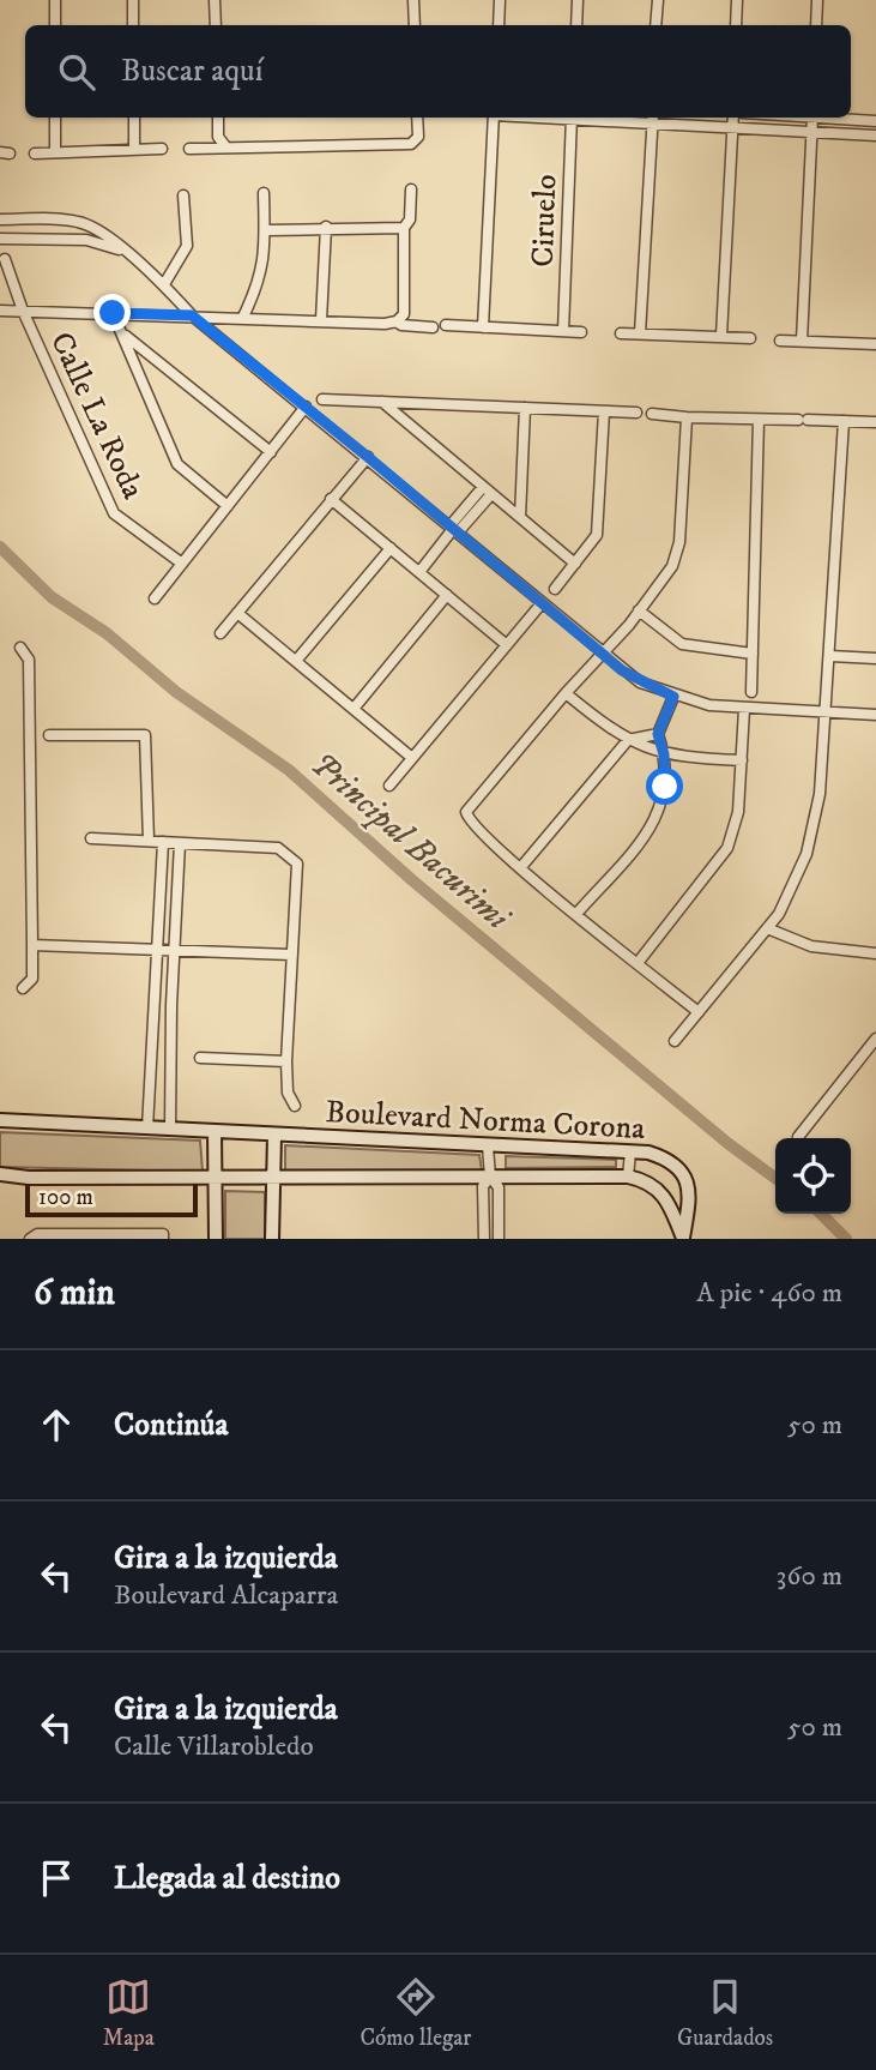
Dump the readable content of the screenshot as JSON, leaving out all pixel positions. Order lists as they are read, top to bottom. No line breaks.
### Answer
{"streets":{"street":["Ciruelo","Calle La Roda","Boulevard Norma Corona"]},"water":["Principal Bacurimi"],"scale_bar":"100 m","page":{"search":"Buscar aquí","scale":"100 m","heading":["6 min","A pie · 460 m"],"list":[["Continúa","50 m"],["Gira a la izquierda","Boulevard Alcaparra","360 m"],["Gira a la izquierda","Calle Villarobledo","50 m"],"Llegada al destino"],"nav":["Mapa","Cómo llegar","Guardados"]}}
